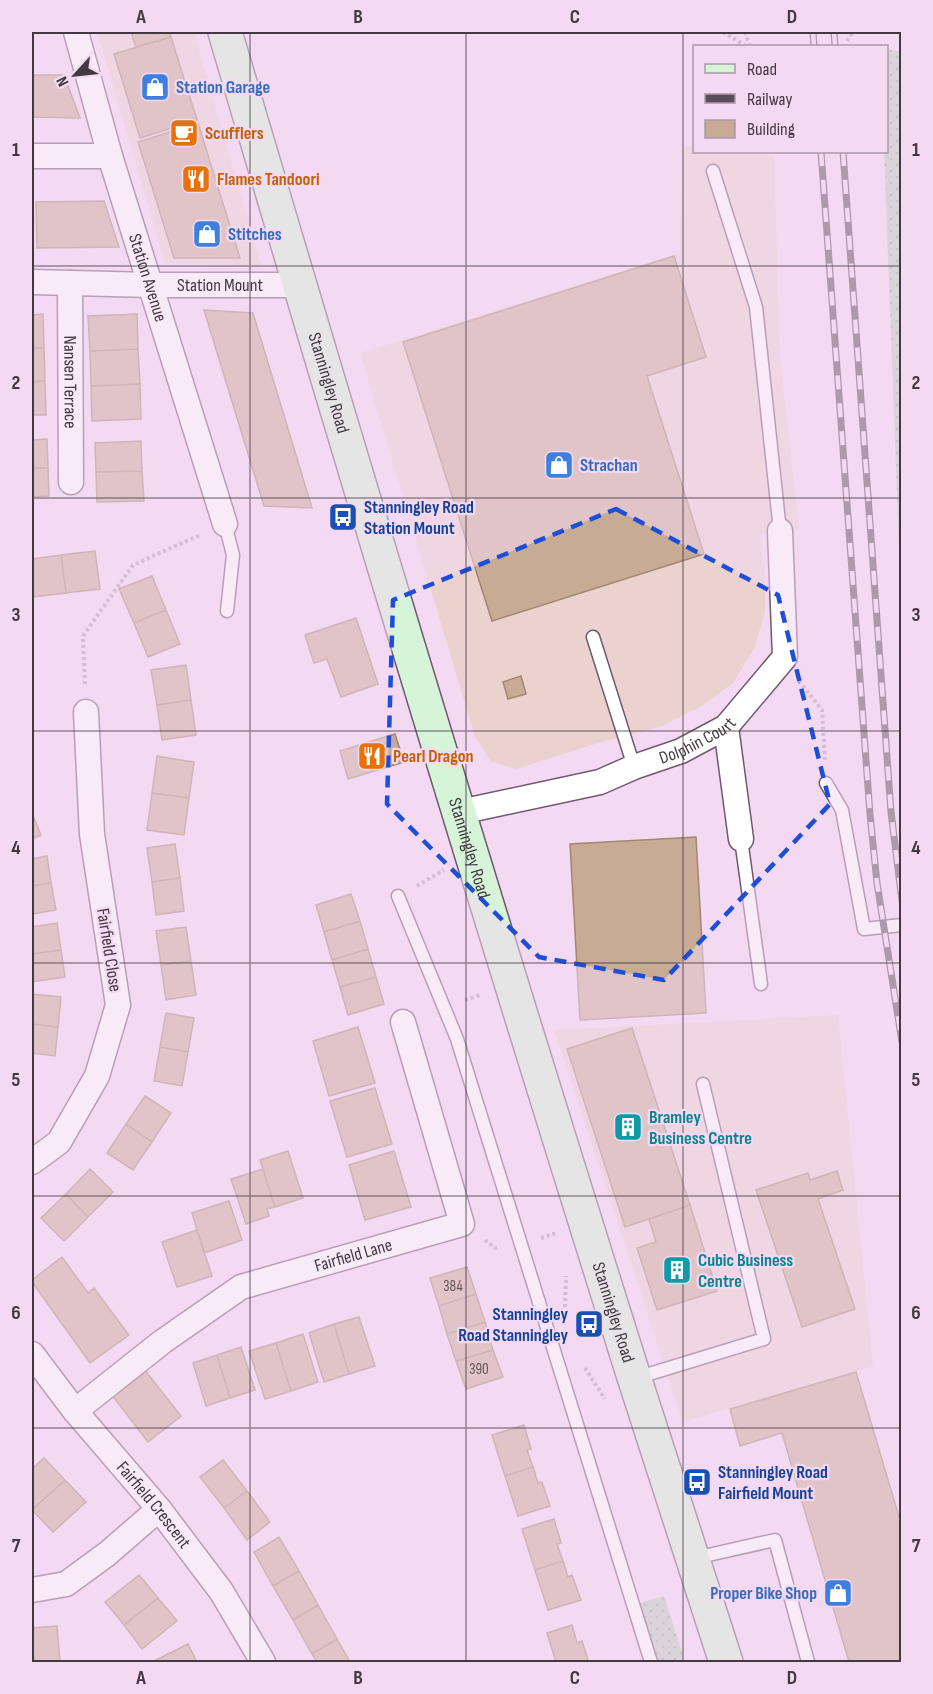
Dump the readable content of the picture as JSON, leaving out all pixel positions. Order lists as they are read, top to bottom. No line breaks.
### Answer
{"streets":{"street":["Station Avenue","Station Mount","Nansen Terrace","Stanningley Road","Dolphin Court","Fairfield Close","Fairfield Lane","Fairfield Crescent"]},"crossings":[["Station Avenue","Station Mount"],["Station Mount","Nansen Terrace"],["Station Mount","Stanningley Road"],["Stanningley Road","Dolphin Court"],["Fairfield Lane","Fairfield Crescent"]],"places":{"shop":["Station Garage","Stitches","Strachan","Proper Bike Shop"],"cafe":["Scufflers"],"restaurant":["Flames Tandoori","Pearl Dragon"],"bus stop":["Stanningley Road Station Mount","Stanningley Road Stanningley","Stanningley Road Fairfield Mount"],"building":["Bramley Business Centre","Cubic Business Centre"]},"house_numbers":["384","390"],"legend":["Road","Railway","Building"],"north":"bottom left","grid":{"columns":["A","B","C","D"],"rows":["1","2","3","4","5","6","7"]}}
